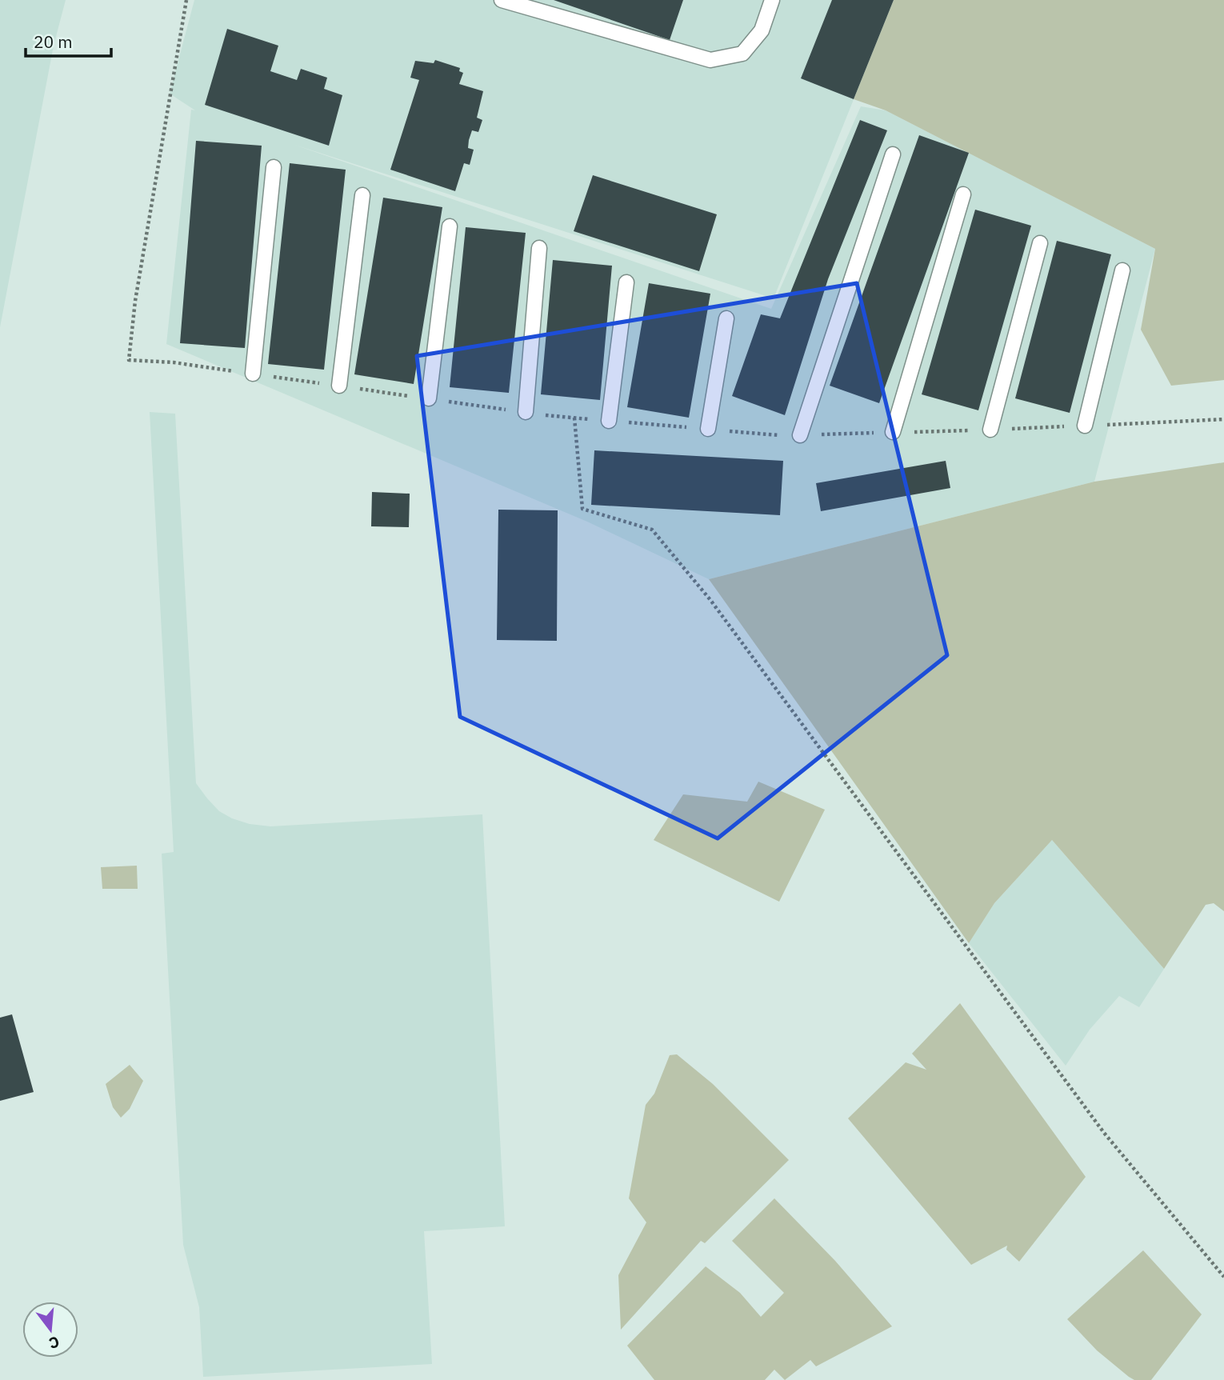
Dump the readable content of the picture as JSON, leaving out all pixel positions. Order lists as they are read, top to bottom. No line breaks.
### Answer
{"scale_bar":"20 m","north":"bottom"}
